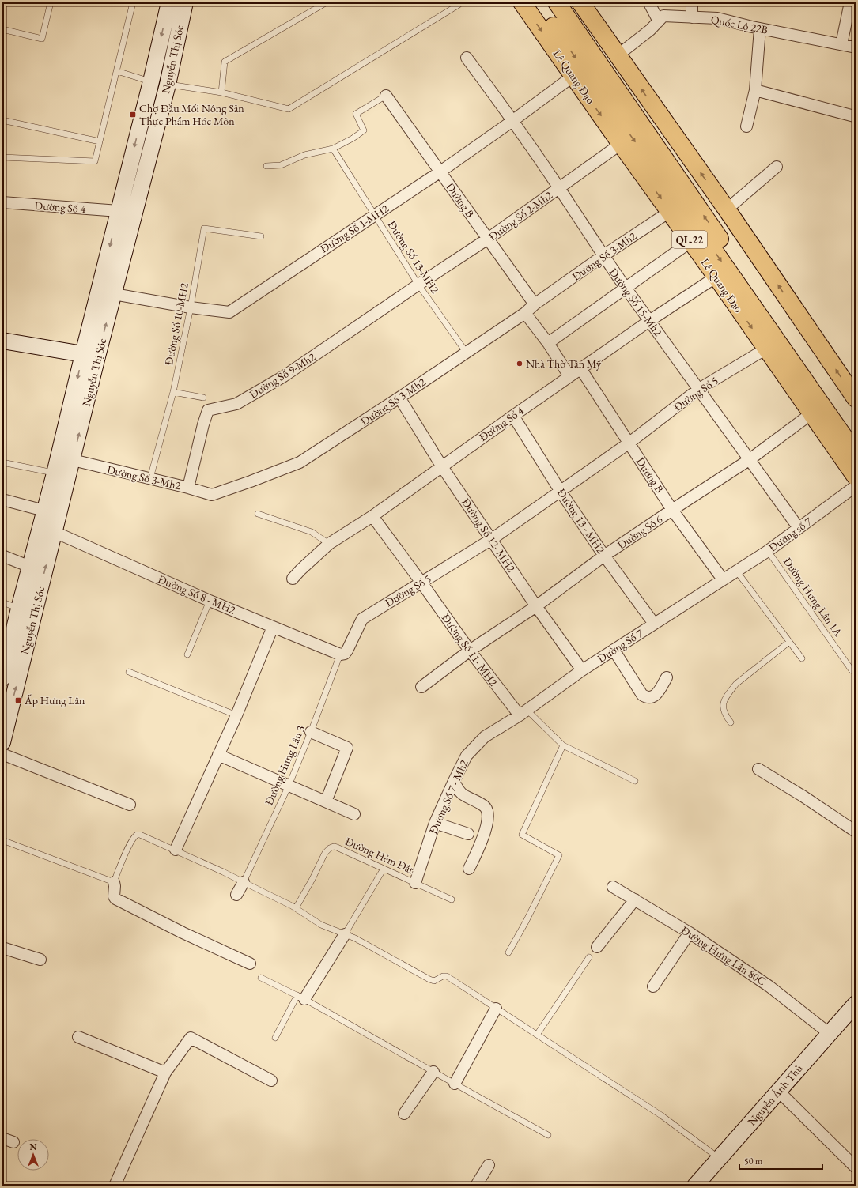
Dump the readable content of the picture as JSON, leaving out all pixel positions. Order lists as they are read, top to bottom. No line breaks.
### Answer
{"streets":{"highway":["Lê Quang Đạo","QL.22"],"main road":["Nguyễn Thị Sóc","Nguyễn Ảnh Thủ"],"street":["Quốc Lộ 22B","Dường B","Đường Số 4","Đường Số 2-Mh2","Đường Số 1-MH2","Đường Số 3-Mh2","Đường Số 15-Mh2","Đường Số 9-Mh2","Đường Số 5","Dương B","Đường 13 - MH2","Đường Số 6","Đường số 7","Đường Số 12- MH2","Đường Số 8 - MH2","Đường Số 7","Đường Số 11- MH2","Đường Số 7 - Mh2","Đường Hưng Lân 80C"],"lane":["Đường Số 13-MH2","Đường Số 10-MH2","Đường Hưng Lân 1A","Đường Hưng Lân 3","Đường Hẻm Đắt"]},"crossings":[["Nguyễn Thị Sóc","Đường Số 4"],["Nguyễn Thị Sóc","Đường Số 1-MH2"],["Nguyễn Thị Sóc","Đường Số 3-Mh2"],["Nguyễn Thị Sóc","Đường Số 8 - MH2"],["Lê Quang Đạo","Đường Số 4"],["Lê Quang Đạo","Đường Số 2-Mh2"],["Lê Quang Đạo","Đường Số 1-MH2"],["Lê Quang Đạo","Đường Số 3-Mh2"],["Lê Quang Đạo","Đường Số 5"],["Lê Quang Đạo","Đường Số 6"],["Dường B","Đường Số 2-Mh2"],["Dường B","Đường Số 1-MH2"],["Dường B","Đường Số 3-Mh2"],["Đường Số 4","Đường Số 15-Mh2"],["Đường Số 4","Dương B"],["Đường Số 4","Đường 13 - MH2"],["Đường Số 4","Đường Số 12- MH2"],["Đường Số 2-Mh2","Đường Số 13-MH2"],["Đường Số 2-Mh2","Đường Số 15-Mh2"],["Đường Số 2-Mh2","Đường Số 9-Mh2"],["Đường Số 1-MH2","Đường Số 13-MH2"],["Đường Số 1-MH2","Đường Số 15-Mh2"],["Đường Số 1-MH2","Đường Số 10-MH2"],["Đường Số 3-Mh2","Đường Số 13-MH2"],["Đường Số 3-Mh2","Đường Số 15-Mh2"],["Đường Số 3-Mh2","Đường Số 10-MH2"],["Đường Số 3-Mh2","Đường Số 9-Mh2"],["Đường Số 3-Mh2","Đường Số 12- MH2"],["Đường Số 13-MH2","Đường Số 9-Mh2"],["Đường Số 15-Mh2","Đường Số 5"],["Đường Số 15-Mh2","Đường Số 6"],["Đường Số 15-Mh2","Đường số 7"],["Đường Số 5","Dương B"],["Đường Số 5","Đường 13 - MH2"],["Đường Số 5","Đường Số 12- MH2"],["Đường Số 5","Đường Số 8 - MH2"],["Đường Số 5","Đường Số 11- MH2"],["Đường Số 5","Đường Hưng Lân 3"],["Dương B","Đường Số 6"],["Dương B","Đường số 7"],["Dương B","Đường Số 7"],["Đường 13 - MH2","Đường Số 6"],["Đường 13 - MH2","Đường Số 7"],["Đường Số 6","Đường Số 12- MH2"],["Đường Số 6","Đường Số 11- MH2"],["Đường số 7","Đường Hưng Lân 1A"],["Đường số 7","Đường Số 7"],["Đường Số 12- MH2","Đường Số 7"],["Đường Số 8 - MH2","Đường Hưng Lân 3"],["Đường Số 7","Đường Số 11- MH2"],["Đường Số 7","Đường Số 7 - Mh2"],["Đường Số 11- MH2","Đường Số 7 - Mh2"],["Đường Số 7 - Mh2","Đường Hẻm Đắt"],["Đường Hưng Lân 80C","Nguyễn Ảnh Thủ"]],"places":{"transit":["Chợ Đầu Mối Nông Sản Thực Phẩm Hóc Môn","Ấp Hưng Lân"],"other":["Nhà Thờ Tân Mỹ"]},"scale_bar":"50 m","north":"top"}
